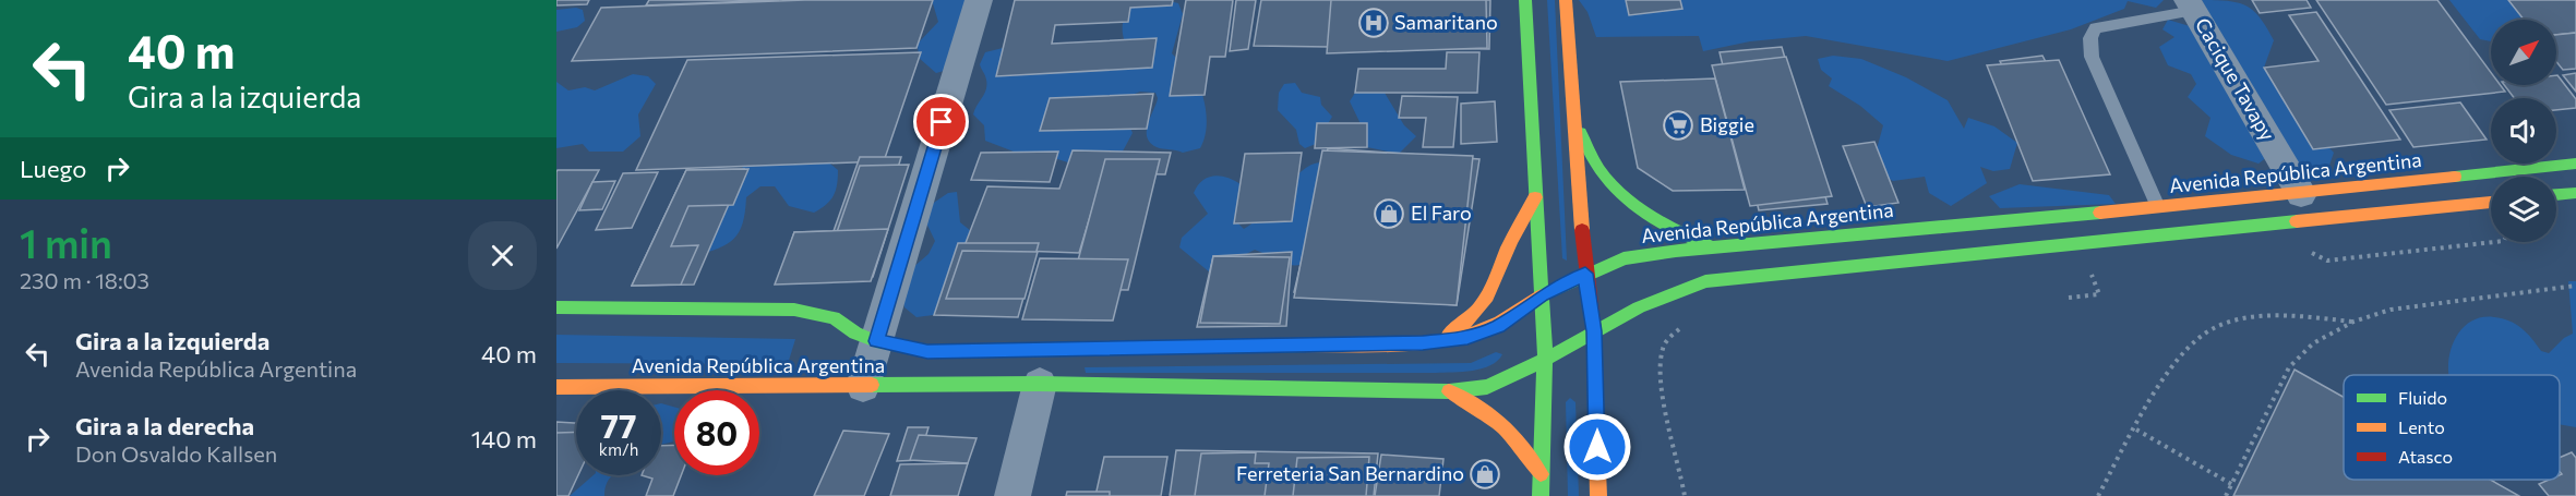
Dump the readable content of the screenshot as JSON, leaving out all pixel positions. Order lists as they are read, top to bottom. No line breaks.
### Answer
{"streets":{"main road":["Avenida República Argentina"],"street":["Cacique Tavapy"]},"crossings":[["Cacique Tavapy","Avenida República Argentina"]],"places":{"hospital":["Samaritano"],"supermarket":["Biggie"],"shop":["El Faro","Ferreteria San Bernardino"]},"legend":["Fluido","Lento","Atasco"],"north":"top right","page":{"turn":["40 m","Gira a la izquierda"],"then":"Luego","heading":["1 min","230 m · 18:03"],"list":[{"name":"Gira a la izquierda","note":"Avenida República Argentina","value":"40 m"},{"name":"Gira a la derecha","note":"Don Osvaldo Kallsen","value":"140 m"}],"speed":"77 km/h","limit":"80"}}
